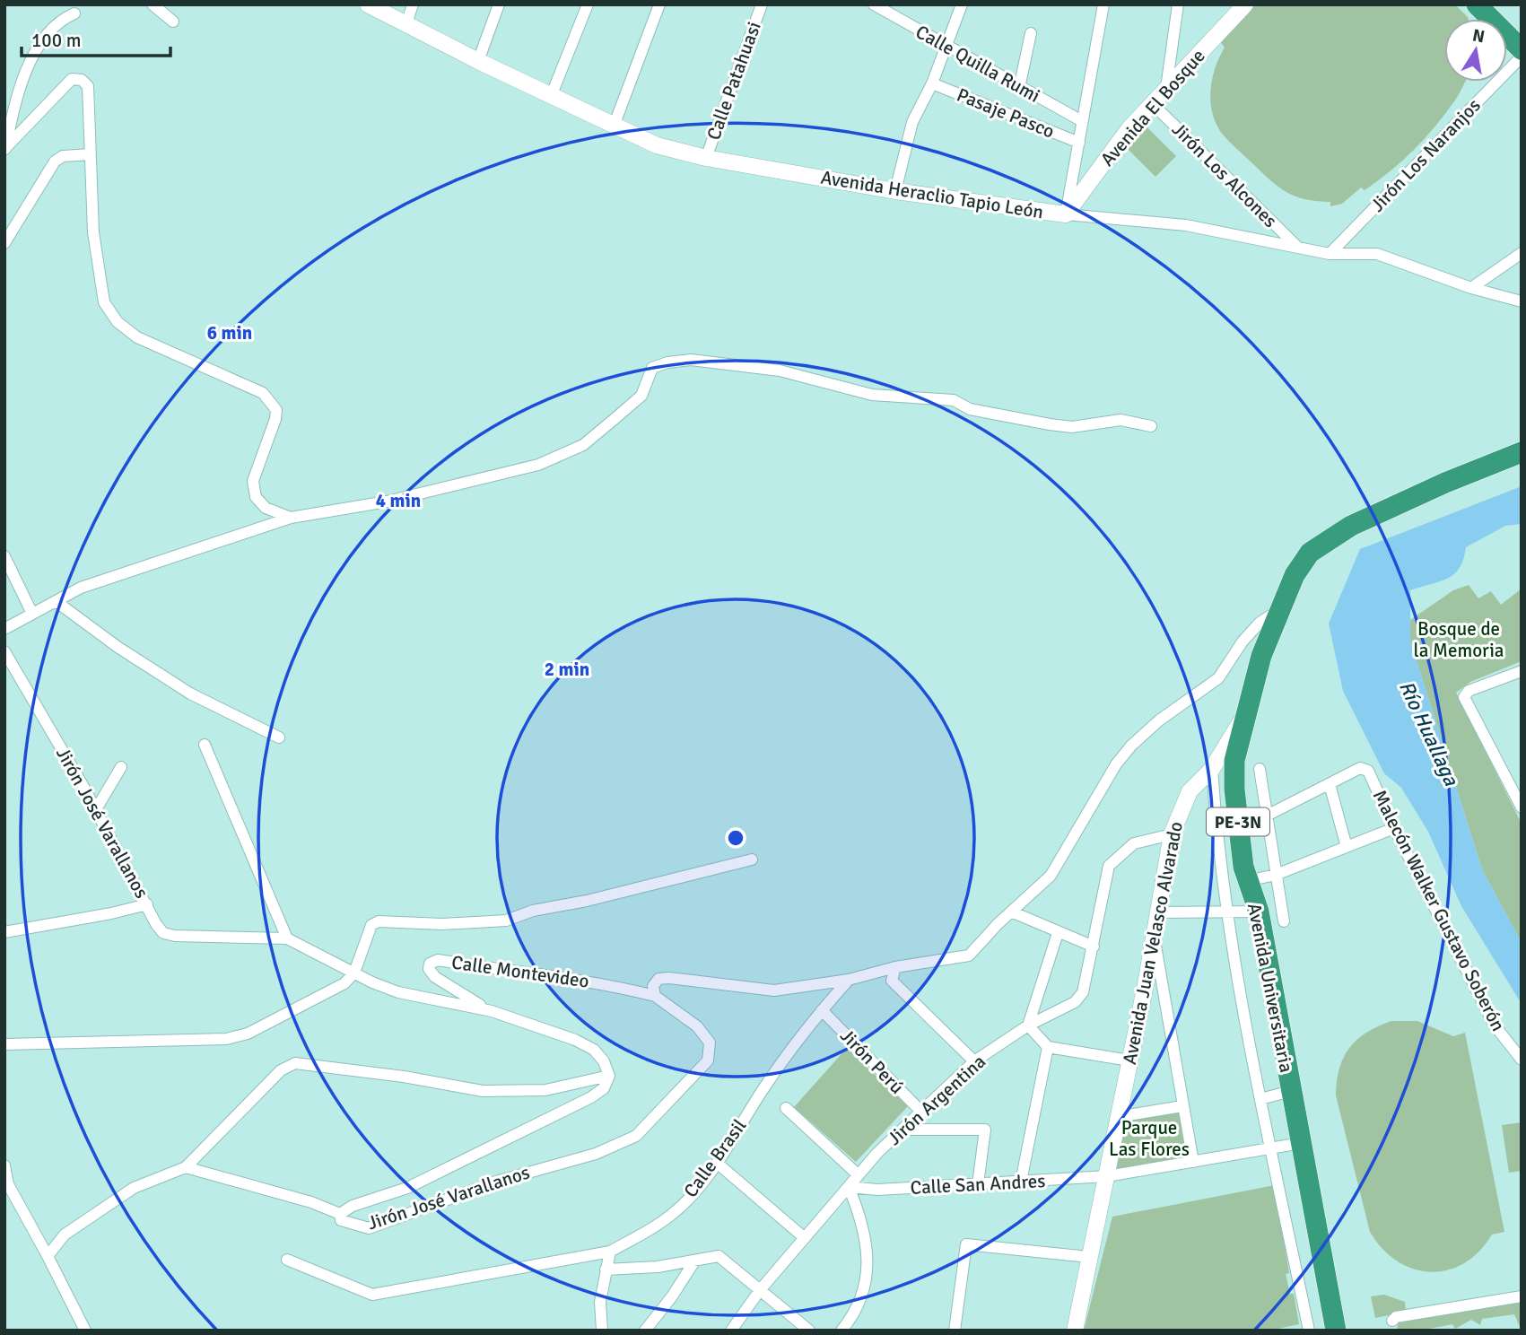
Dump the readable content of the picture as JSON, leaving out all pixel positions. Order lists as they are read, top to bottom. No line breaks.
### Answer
{"streets":{"highway":["PE-3N","Avenida Universitaria"],"street":["Calle Quilla Rumi","Calle Patahuasi","Avenida El Bosque","Pasaje Pasco","Jirón Los Naranjos","Jirón Los Alcones","Avenida Heraclio Tapio León","Jirón José Varallanos","Malecón Walker Gustavo Soberón","Avenida Juan Velasco Alvarado","Calle Montevideo","Jirón Perú","Jirón Argentina","Calle Brasil","Calle San Andres"]},"crossings":[["Calle Patahuasi","Avenida Heraclio Tapio León"],["Avenida El Bosque","Jirón Los Alcones"],["Avenida El Bosque","Avenida Heraclio Tapio León"],["Jirón Los Naranjos","Avenida Heraclio Tapio León"],["Jirón Los Alcones","Avenida Heraclio Tapio León"],["Jirón José Varallanos","Calle Montevideo"],["Avenida Juan Velasco Alvarado","Avenida Universitaria"],["Avenida Juan Velasco Alvarado","Jirón Argentina"],["Avenida Juan Velasco Alvarado","Calle San Andres"],["Avenida Universitaria","Calle San Andres"],["Jirón Perú","Jirón Argentina"],["Jirón Perú","Calle Brasil"],["Jirón Argentina","Calle San Andres"]],"water":["Río Huallaga"],"parks":["Bosque de la Memoria","Parque Las Flores"],"scale_bar":"100 m","north":"top","rings":["6 min","4 min","2 min"]}
